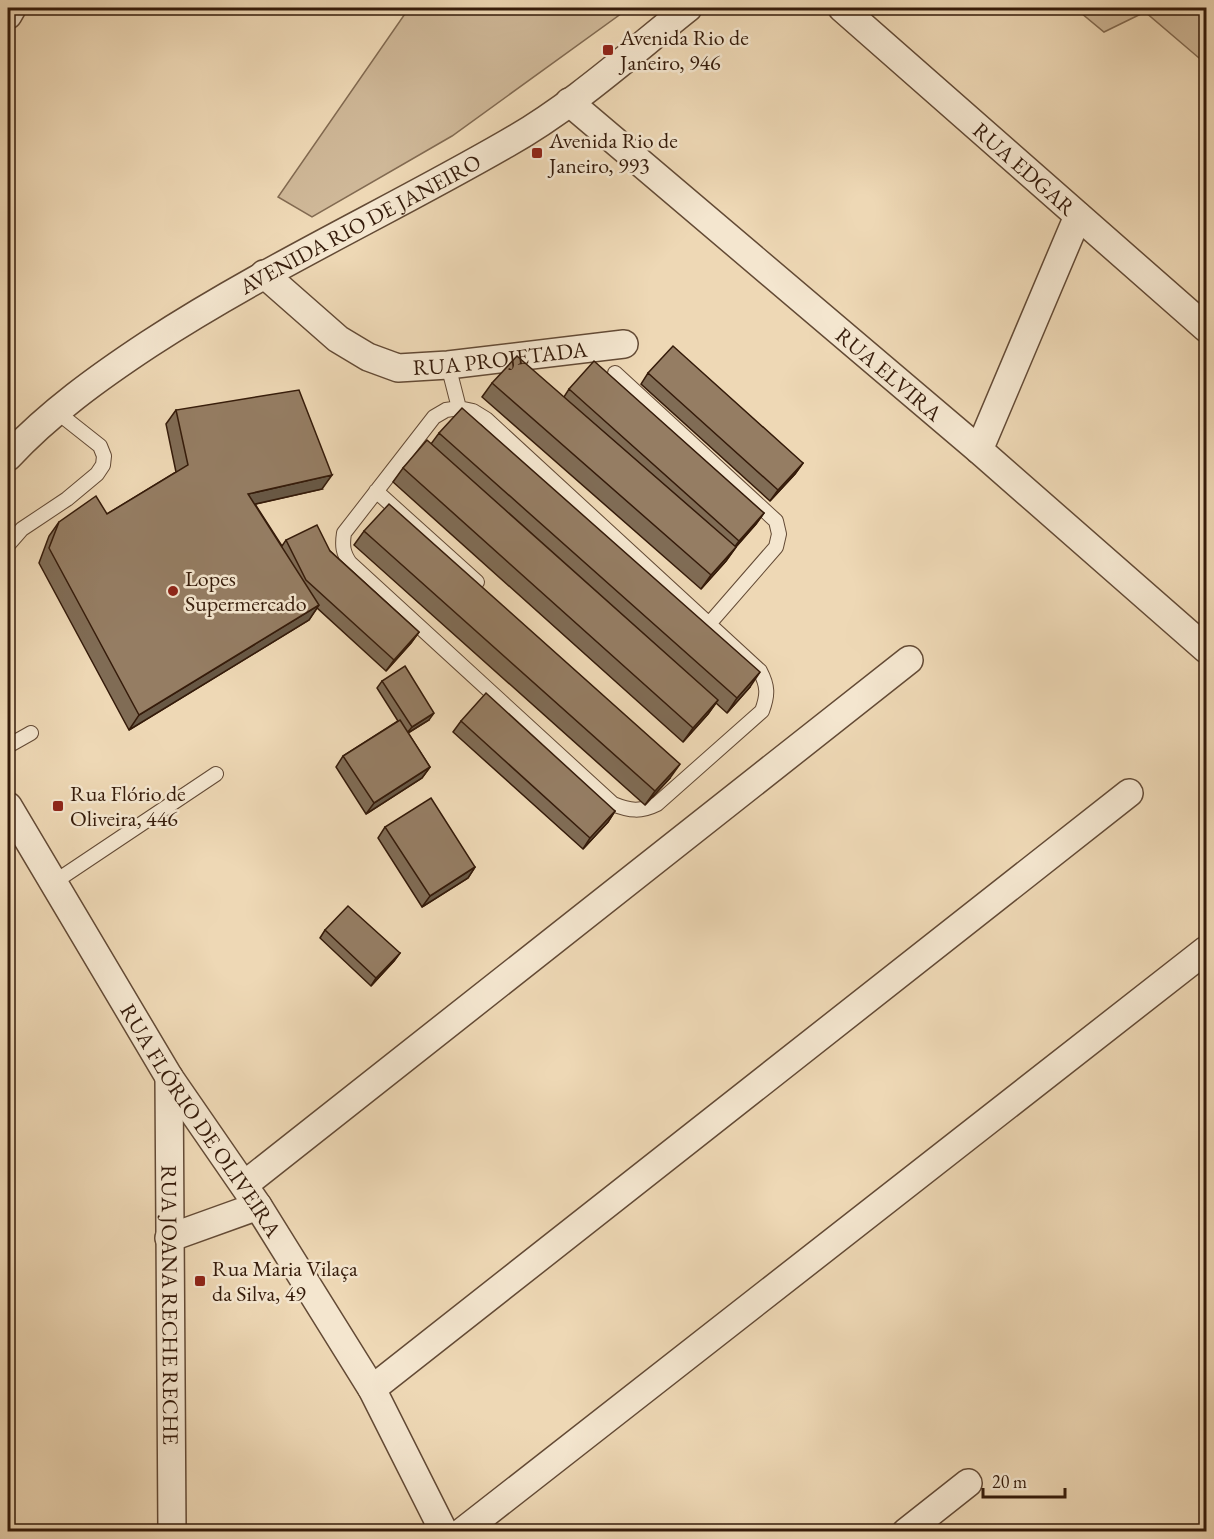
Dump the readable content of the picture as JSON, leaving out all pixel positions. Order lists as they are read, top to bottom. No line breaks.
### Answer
{"streets":{"street":["RUA EDGAR","AVENIDA RIO DE JANEIRO","RUA PROJETADA","RUA ELVIRA","RUA FLÓRIO DE OLIVEIRA","RUA JOANA RECHE RECHE"]},"crossings":[["AVENIDA RIO DE JANEIRO","RUA PROJETADA"],["AVENIDA RIO DE JANEIRO","RUA ELVIRA"],["RUA FLÓRIO DE OLIVEIRA","RUA JOANA RECHE RECHE"]],"places":{"transit":["Avenida Rio de Janeiro, 946","Avenida Rio de Janeiro, 993","Rua Flório de Oliveira, 446","Rua Maria Vilaça da Silva, 49"],"other":["Lopes Supermercado"]},"scale_bar":"20 m"}
